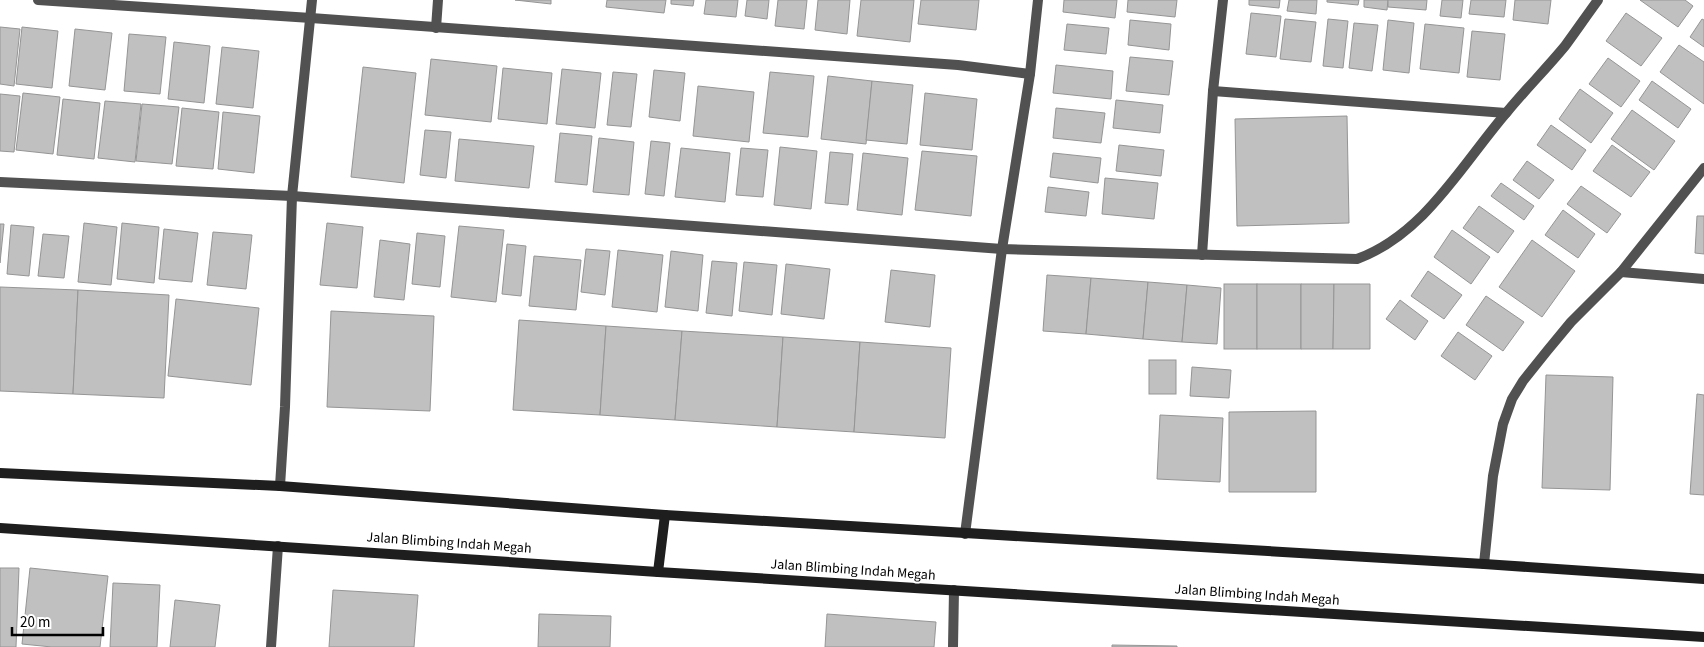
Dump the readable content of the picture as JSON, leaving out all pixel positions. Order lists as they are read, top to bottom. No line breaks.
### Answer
{"streets":{"street":["Jalan Blimbing Indah Megah"]},"scale_bar":"20 m"}
